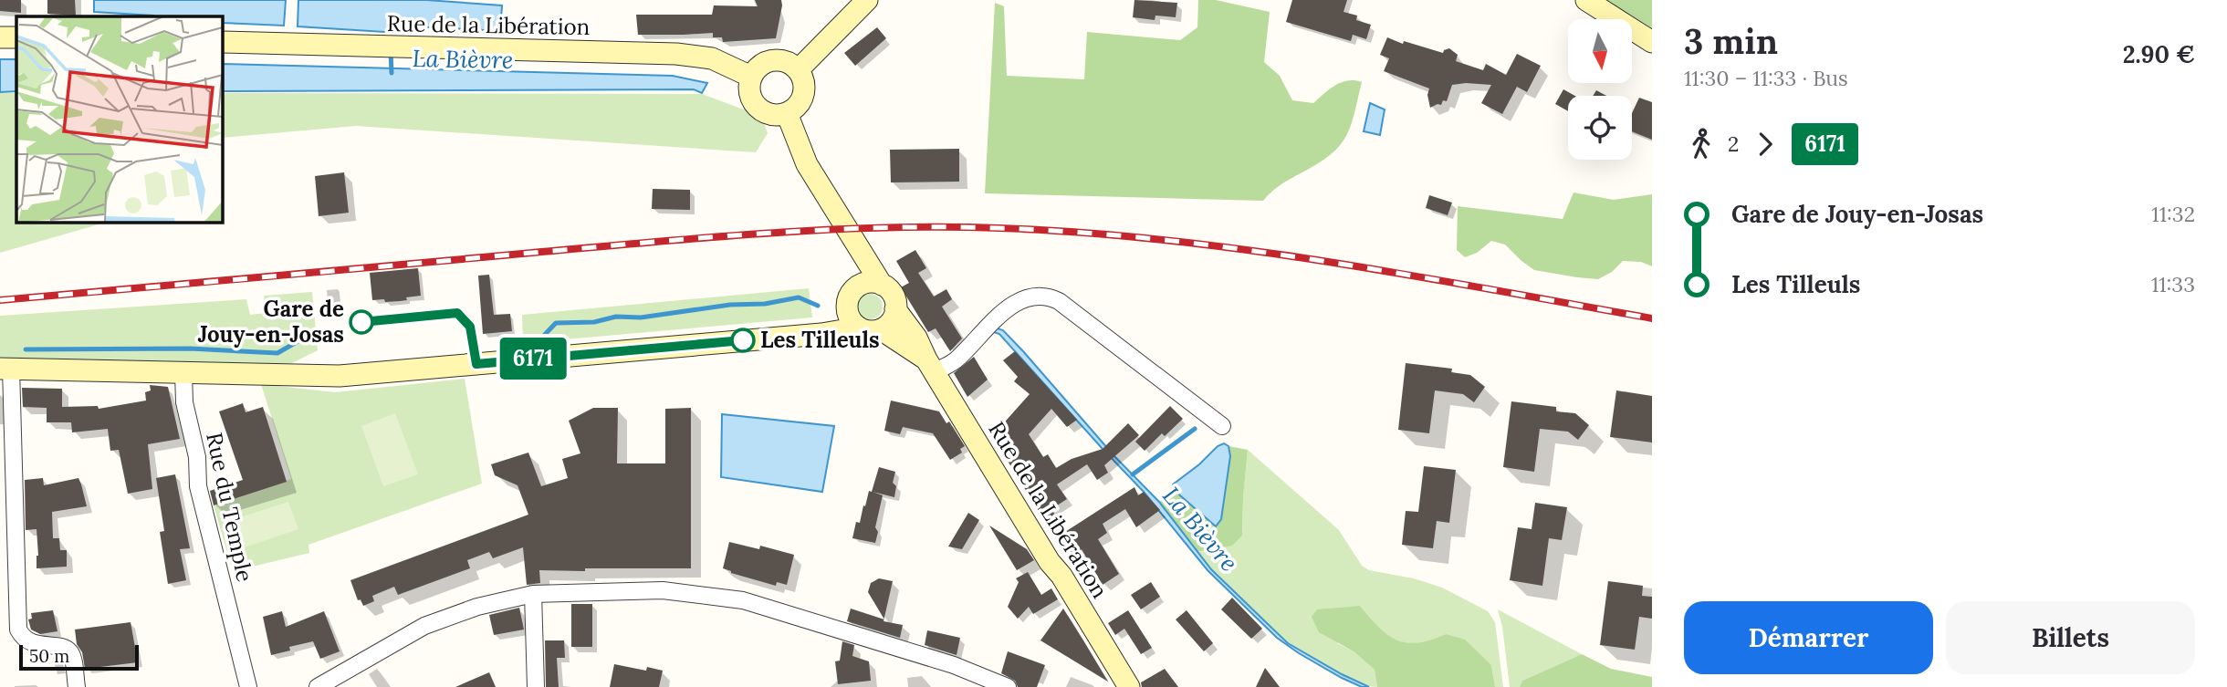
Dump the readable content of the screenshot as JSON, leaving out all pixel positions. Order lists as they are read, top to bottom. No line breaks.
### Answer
{"streets":{"main road":["Rue de la Libération"],"street":["Rue du Temple"]},"water":["La Bièvre"],"places":["Gare de Jouy-en-Josas","Les Tilleuls"],"lines":["bus line 6171"],"scale_bar":"50 m","north":"bottom","page":{"on_map":"6171","heading":["3 min","11:30 – 11:33 · Bus","2.90 €"],"legs":["2","6171"],"list":[{"name":"Gare de Jouy-en-Josas","value":"11:32"},{"name":"Les Tilleuls","value":"11:33"}],"buttons":["Démarrer","Billets"],"scale":"50 m"}}
